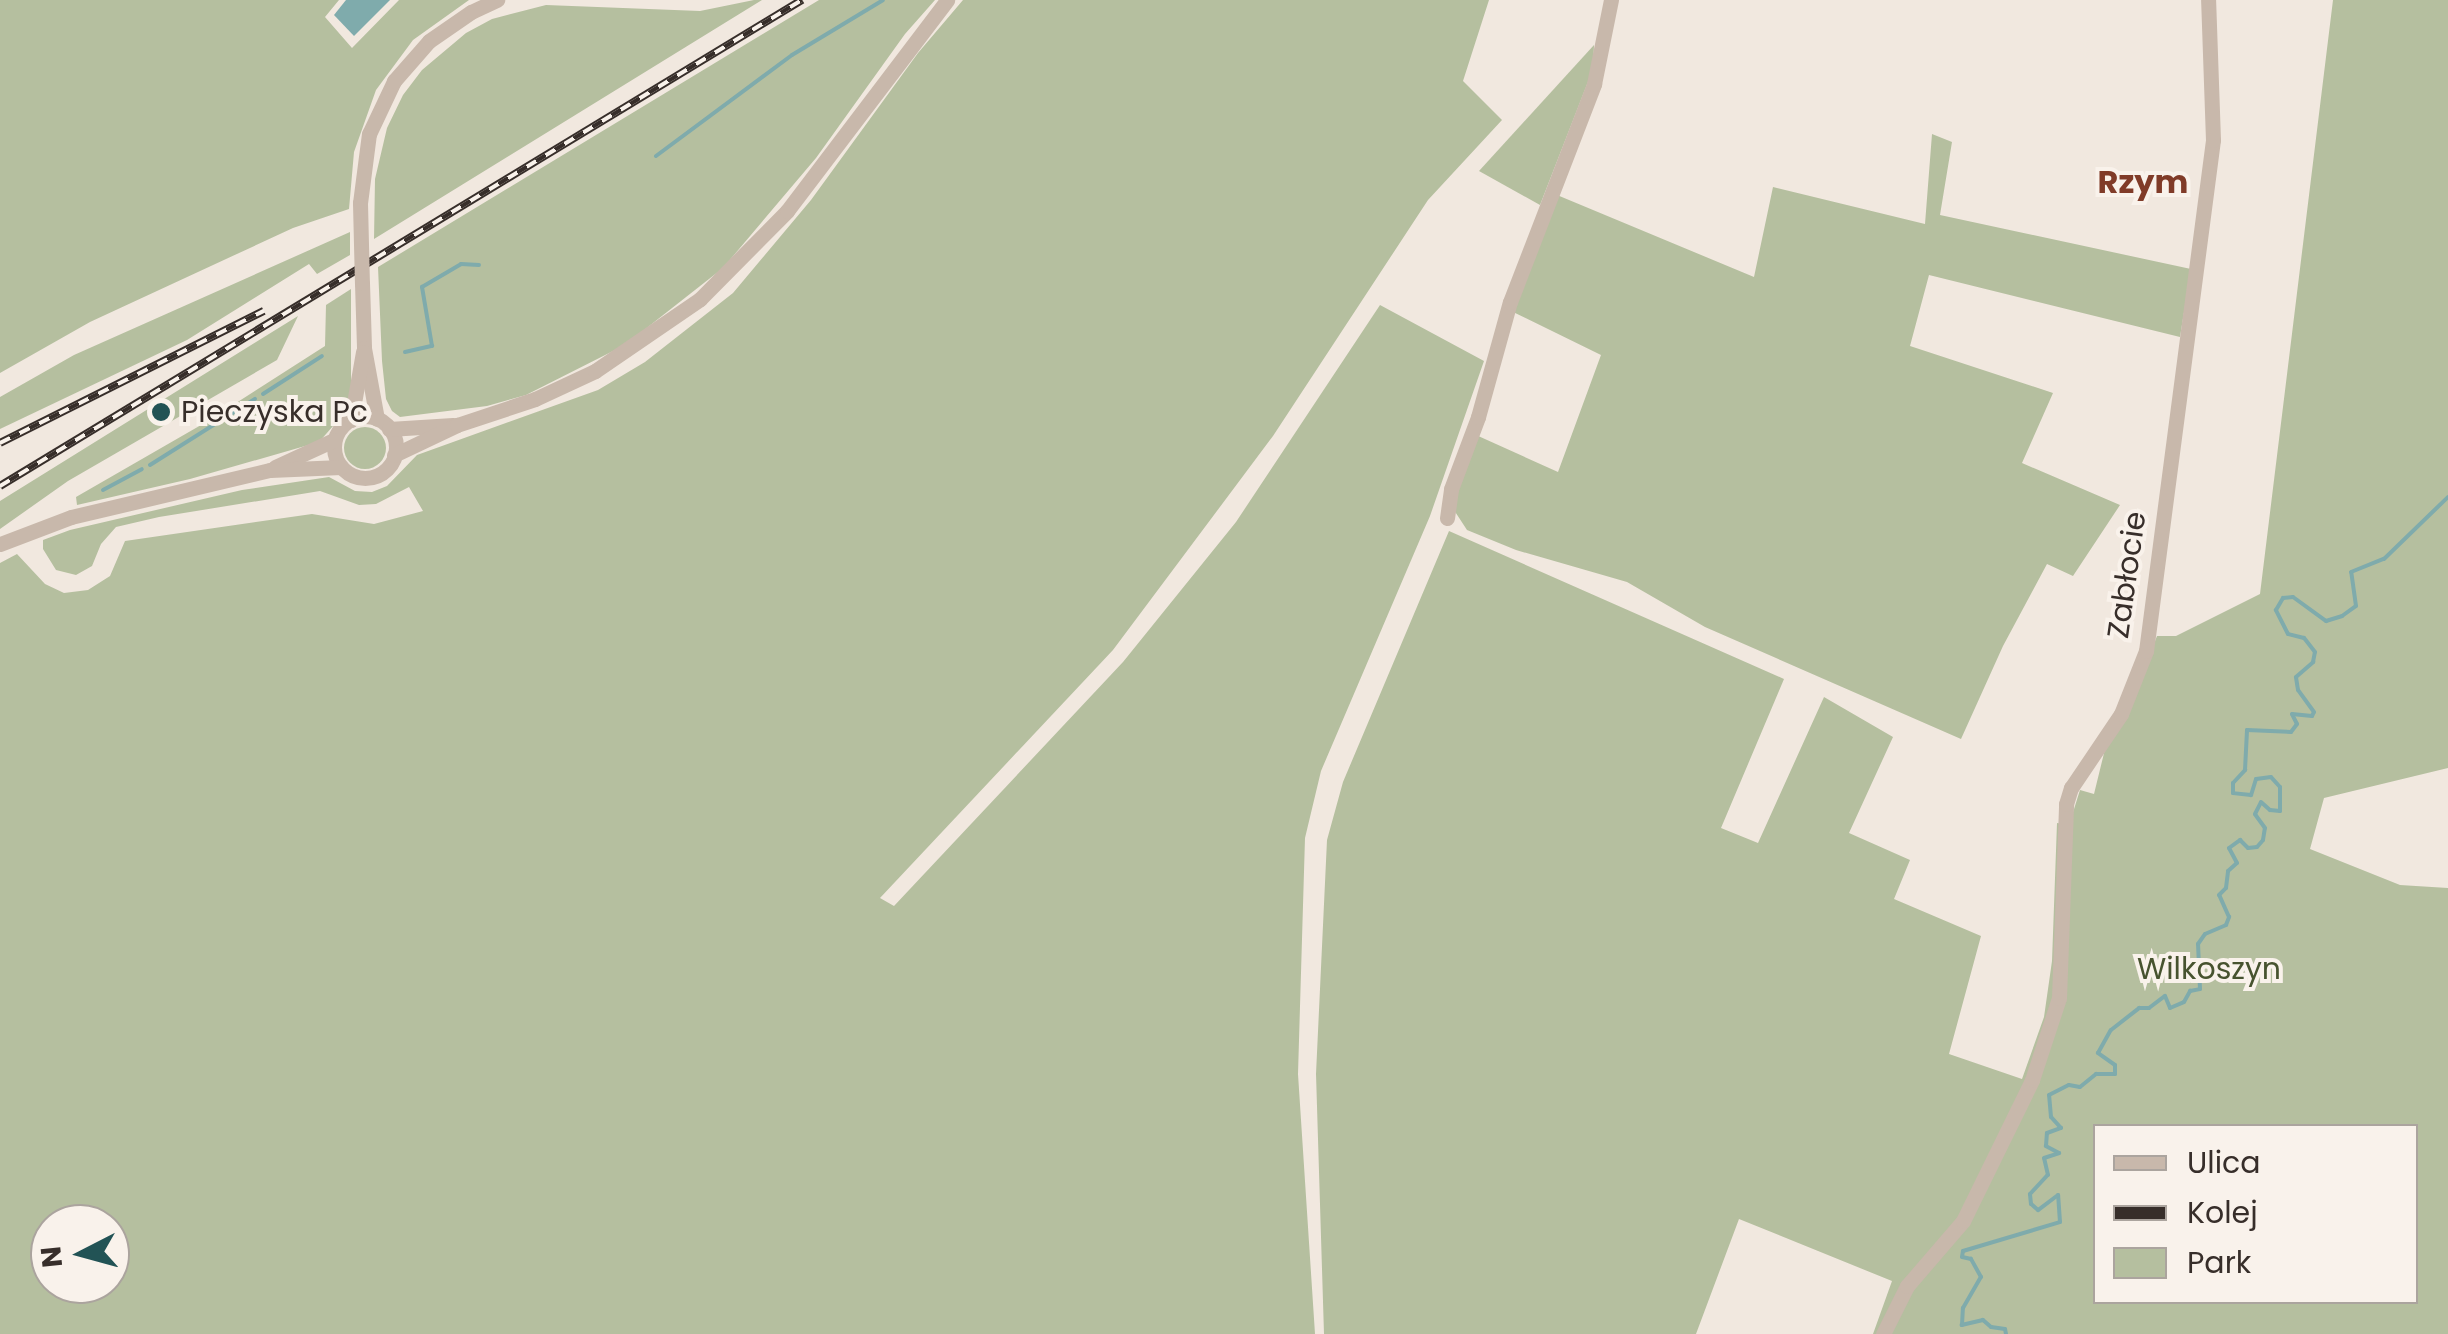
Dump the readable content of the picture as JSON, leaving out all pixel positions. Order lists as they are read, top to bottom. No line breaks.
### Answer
{"streets":{"street":["Zabłocie"]},"districts":["Rzym"],"parks":["Wilkoszyn"],"places":["Pieczyska Pc"],"legend":["Ulica","Kolej","Park"],"north":"left"}
